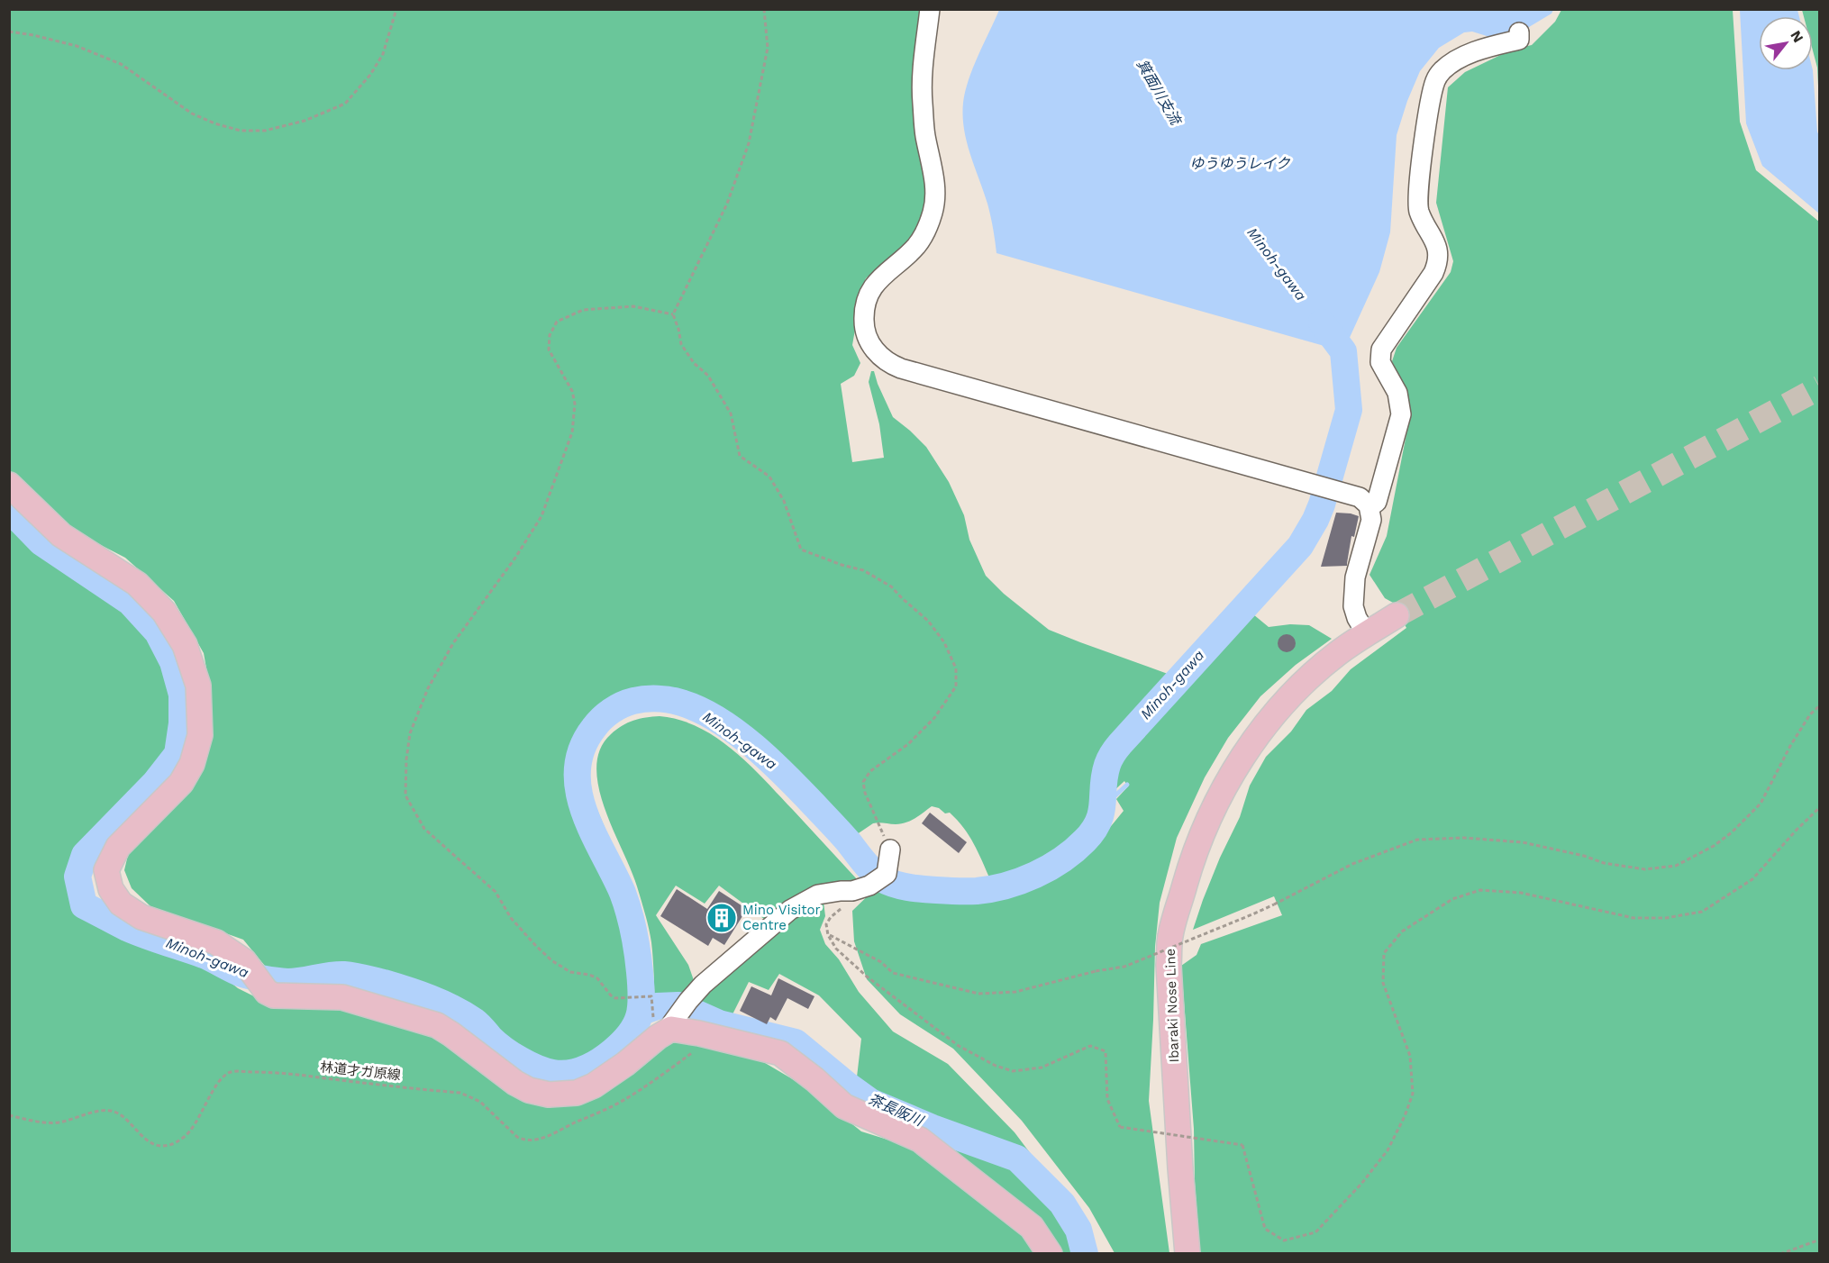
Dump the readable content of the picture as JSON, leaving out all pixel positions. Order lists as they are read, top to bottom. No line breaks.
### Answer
{"streets":{"main road":["Ibaraki Nose Line"],"path":["林道才ガ原線"]},"water":["箕面川支流","ゆうゆうレイク","Minoh-gawa","茶長阪川"],"places":{"building":["Mino Visitor Centre"]},"north":"top right"}
